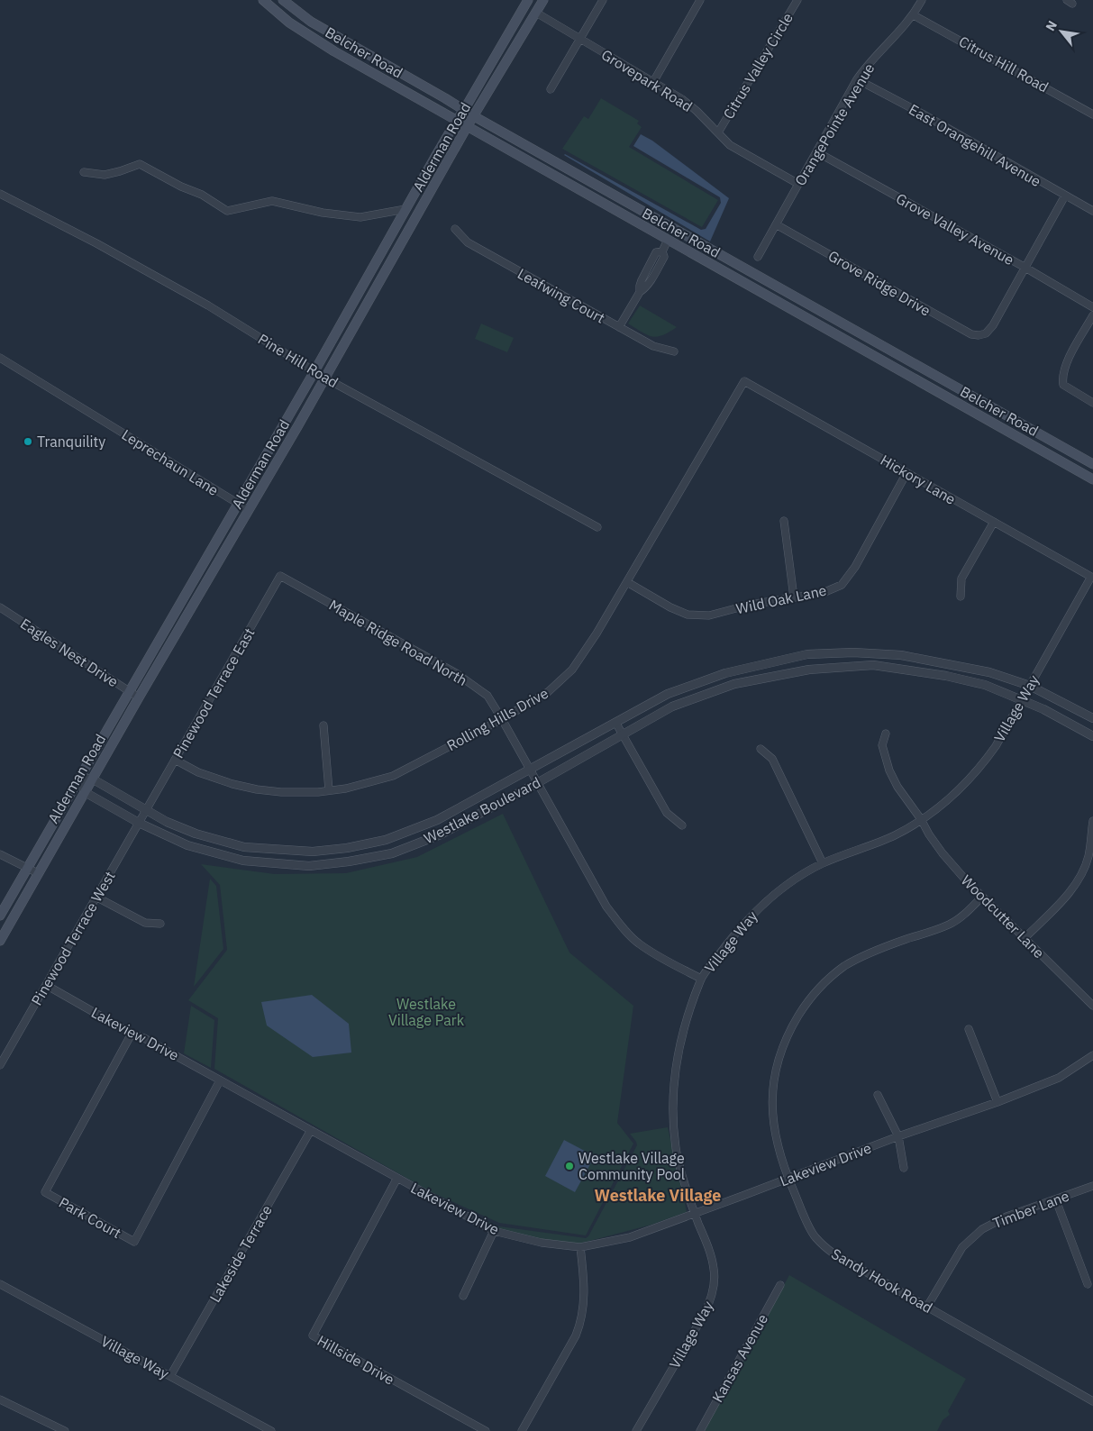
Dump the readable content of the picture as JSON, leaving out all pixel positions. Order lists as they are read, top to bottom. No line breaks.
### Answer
{"streets":{"main road":["Belcher Road","Alderman Road"],"street":["Citrus Hill Road","Citrus Valley Circle","Grovepark Road","OrangePointe Avenue","East Orangehill Avenue","Grove Valley Avenue","Grove Ridge Drive","Leafwing Court","Pine Hill Road","Leprechaun Lane","Hickory Lane","Wild Oak Lane","Maple Ridge Road North","Eagles Nest Drive","Pinewood Terrace East","Village Way","Rolling Hills Drive","Westlake Boulevard","Woodcutter Lane","Pinewood Terrace West","Lakeview Drive","Timber Lane","Park Court","Lakeside Terrace","Sandy Hook Road","Kansas Avenue","Hillside Drive"]},"crossings":[["Belcher Road","Alderman Road"],["Citrus Hill Road","OrangePointe Avenue"],["Citrus Valley Circle","Grovepark Road"],["Grovepark Road","OrangePointe Avenue"],["Grovepark Road","Alderman Road"],["OrangePointe Avenue","East Orangehill Avenue"],["OrangePointe Avenue","Grove Valley Avenue"],["OrangePointe Avenue","Grove Ridge Drive"],["Alderman Road","Pine Hill Road"],["Alderman Road","Leprechaun Lane"],["Alderman Road","Eagles Nest Drive"],["Alderman Road","Westlake Boulevard"],["Grove Valley Avenue","Grove Ridge Drive"],["Hickory Lane","Wild Oak Lane"],["Hickory Lane","Village Way"],["Hickory Lane","Rolling Hills Drive"],["Wild Oak Lane","Rolling Hills Drive"],["Maple Ridge Road North","Pinewood Terrace East"],["Maple Ridge Road North","Village Way"],["Maple Ridge Road North","Rolling Hills Drive"],["Maple Ridge Road North","Westlake Boulevard"],["Pinewood Terrace East","Rolling Hills Drive"],["Pinewood Terrace East","Westlake Boulevard"],["Pinewood Terrace East","Pinewood Terrace West"],["Village Way","Westlake Boulevard"],["Village Way","Woodcutter Lane"],["Village Way","Lakeview Drive"],["Village Way","Lakeside Terrace"],["Westlake Boulevard","Pinewood Terrace West"],["Woodcutter Lane","Sandy Hook Road"],["Pinewood Terrace West","Lakeview Drive"],["Lakeview Drive","Park Court"],["Lakeview Drive","Lakeside Terrace"],["Lakeview Drive","Sandy Hook Road"],["Lakeview Drive","Hillside Drive"],["Timber Lane","Sandy Hook Road"]],"districts":["Westlake Village"],"parks":["Westlake Village Park"],"places":["Tranquility","Westlake Village Community Pool"],"north":"top left"}
